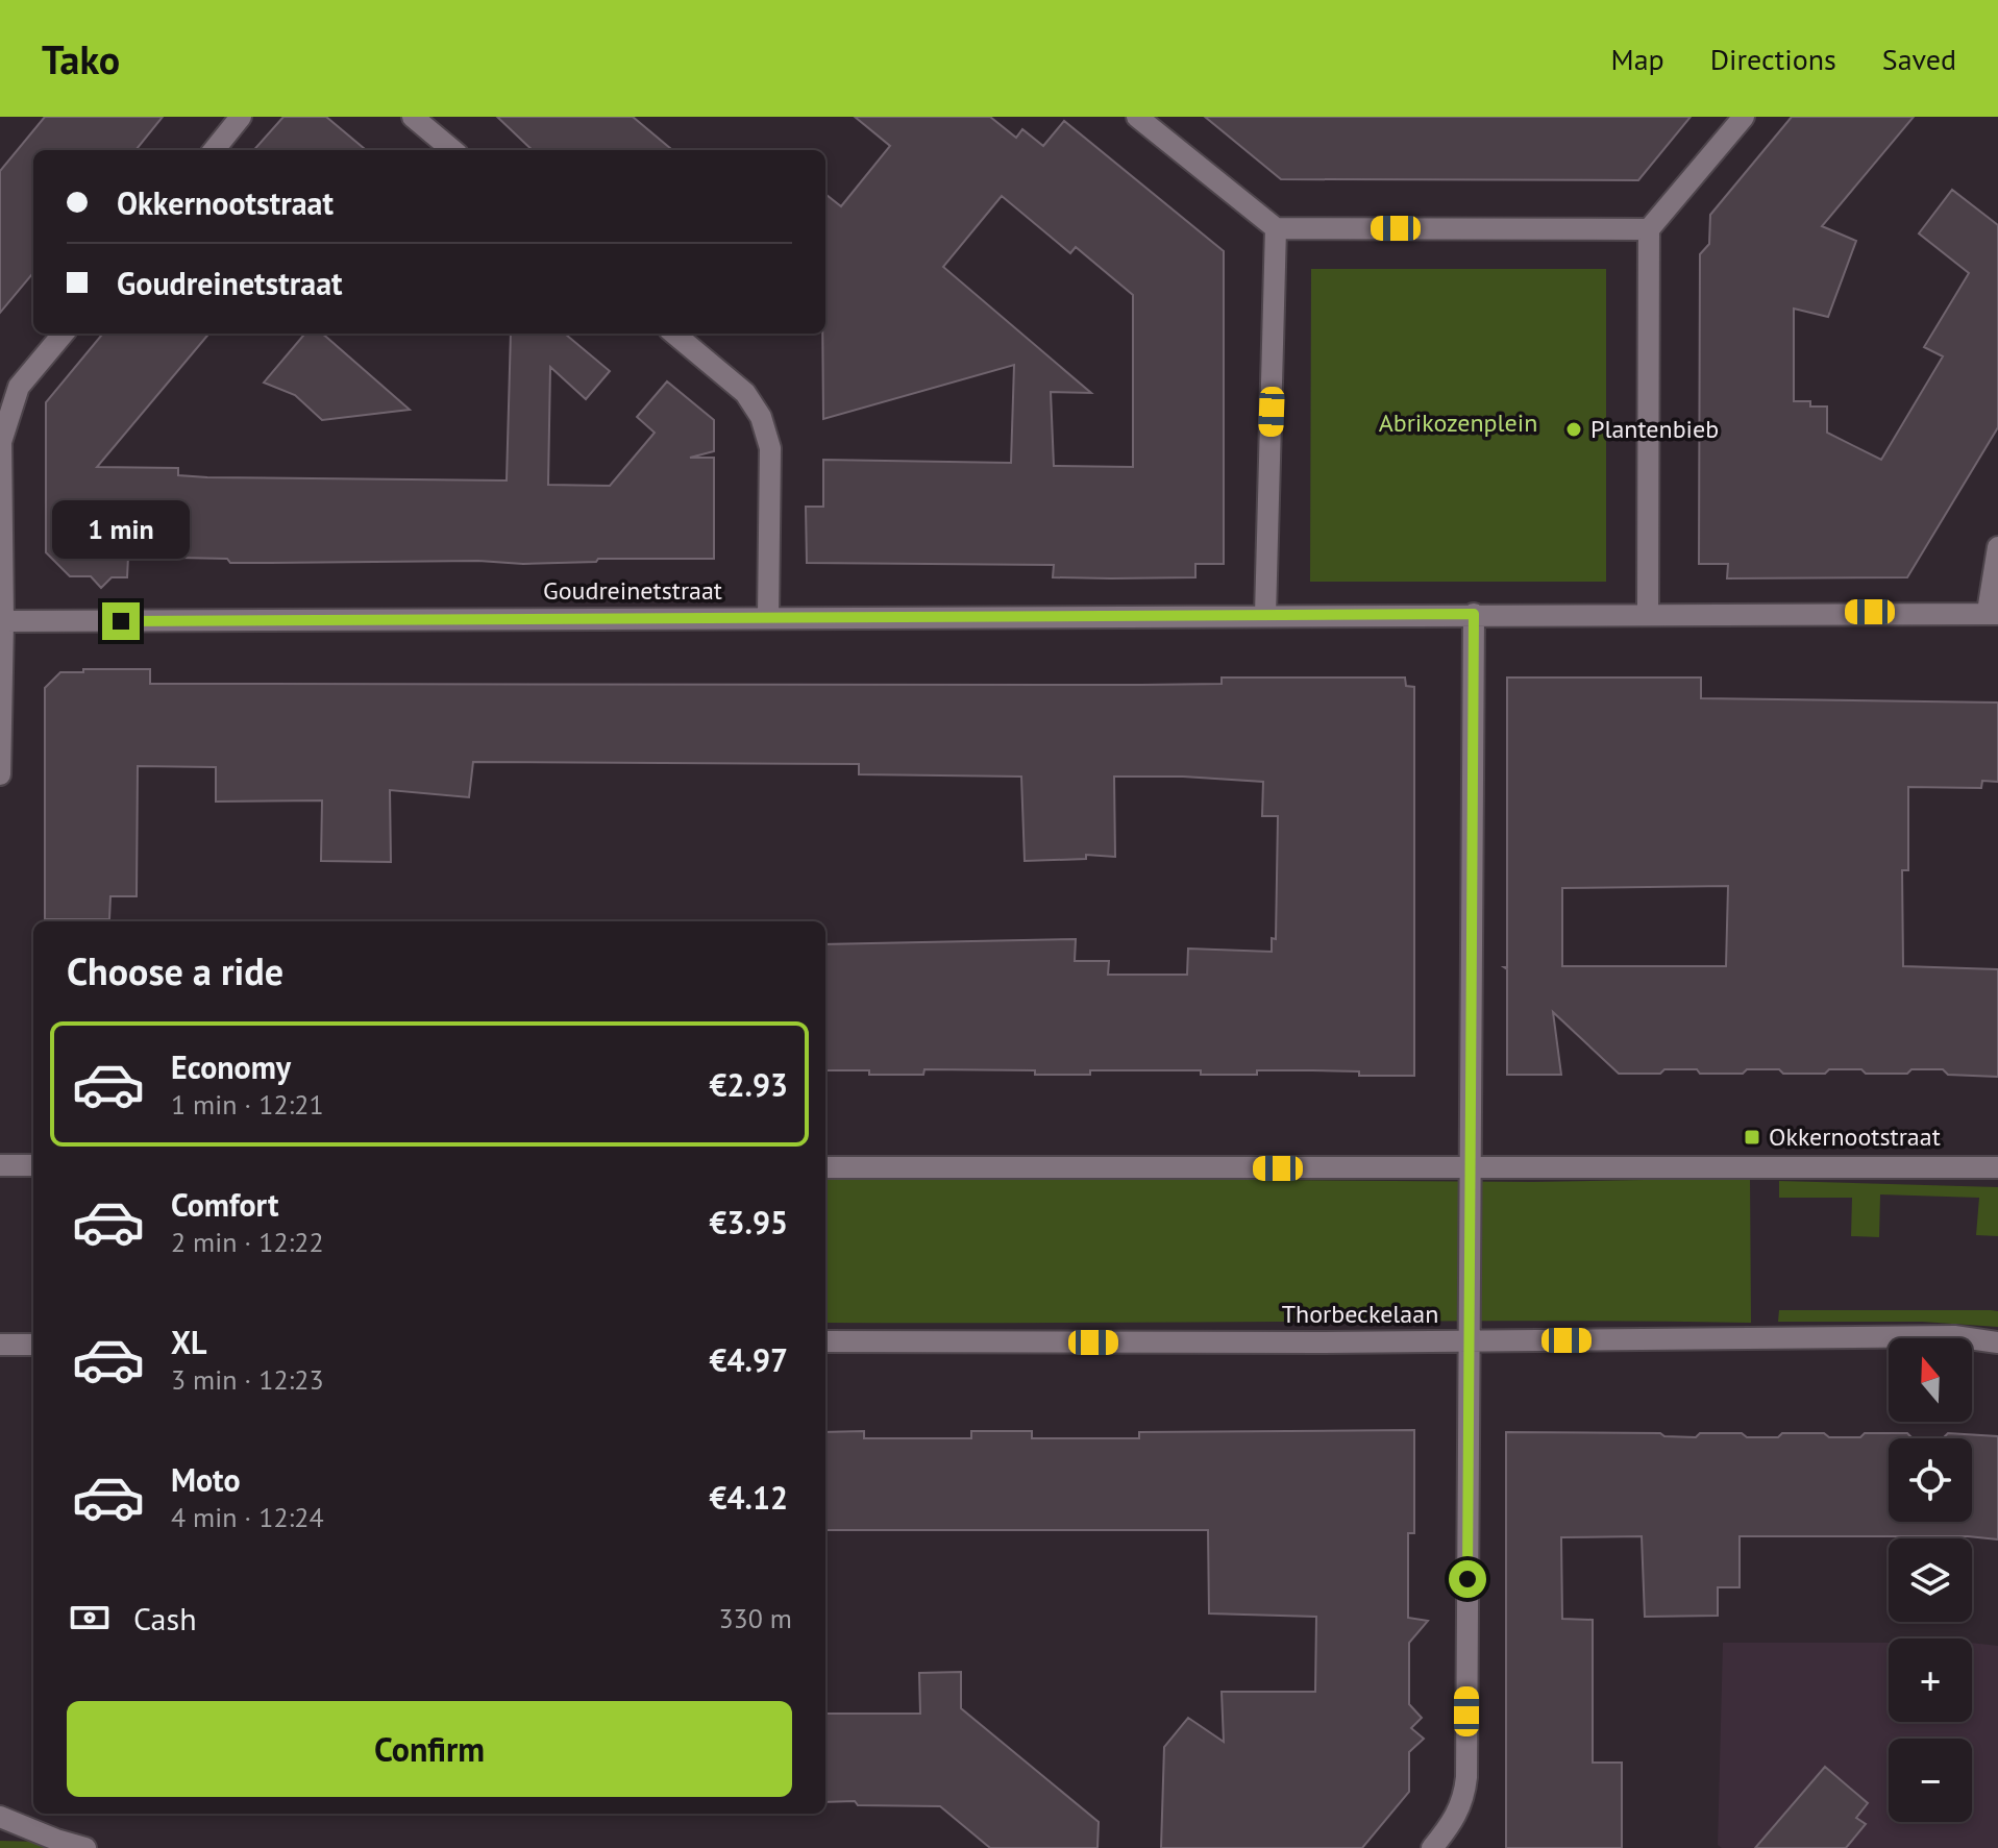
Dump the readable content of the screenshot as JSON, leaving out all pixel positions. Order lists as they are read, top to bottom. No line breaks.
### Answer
{"streets":{"street":["Goudreinetstraat","Thorbeckelaan"]},"parks":["Abrikozenplein"],"places":{"other":["Plantenbieb"],"transit":["Okkernootstraat"]},"north":"top","page":{"header":"Tako","nav":["Map","Directions","Saved"],"banner":["Okkernootstraat","Goudreinetstraat"],"bubble":"1 min","heading":"Choose a ride","list":[{"name":"Economy","note":"1 min · 12:21","value":"€2.93"},{"name":"Comfort","note":"2 min · 12:22","value":"€3.95"},{"name":"XL","note":"3 min · 12:23","value":"€4.97"},{"name":"Moto","note":"4 min · 12:24","value":"€4.12"}],"map_buttons":["+","−"],"pay":["Cash","330 m"],"buttons":"Confirm"}}
